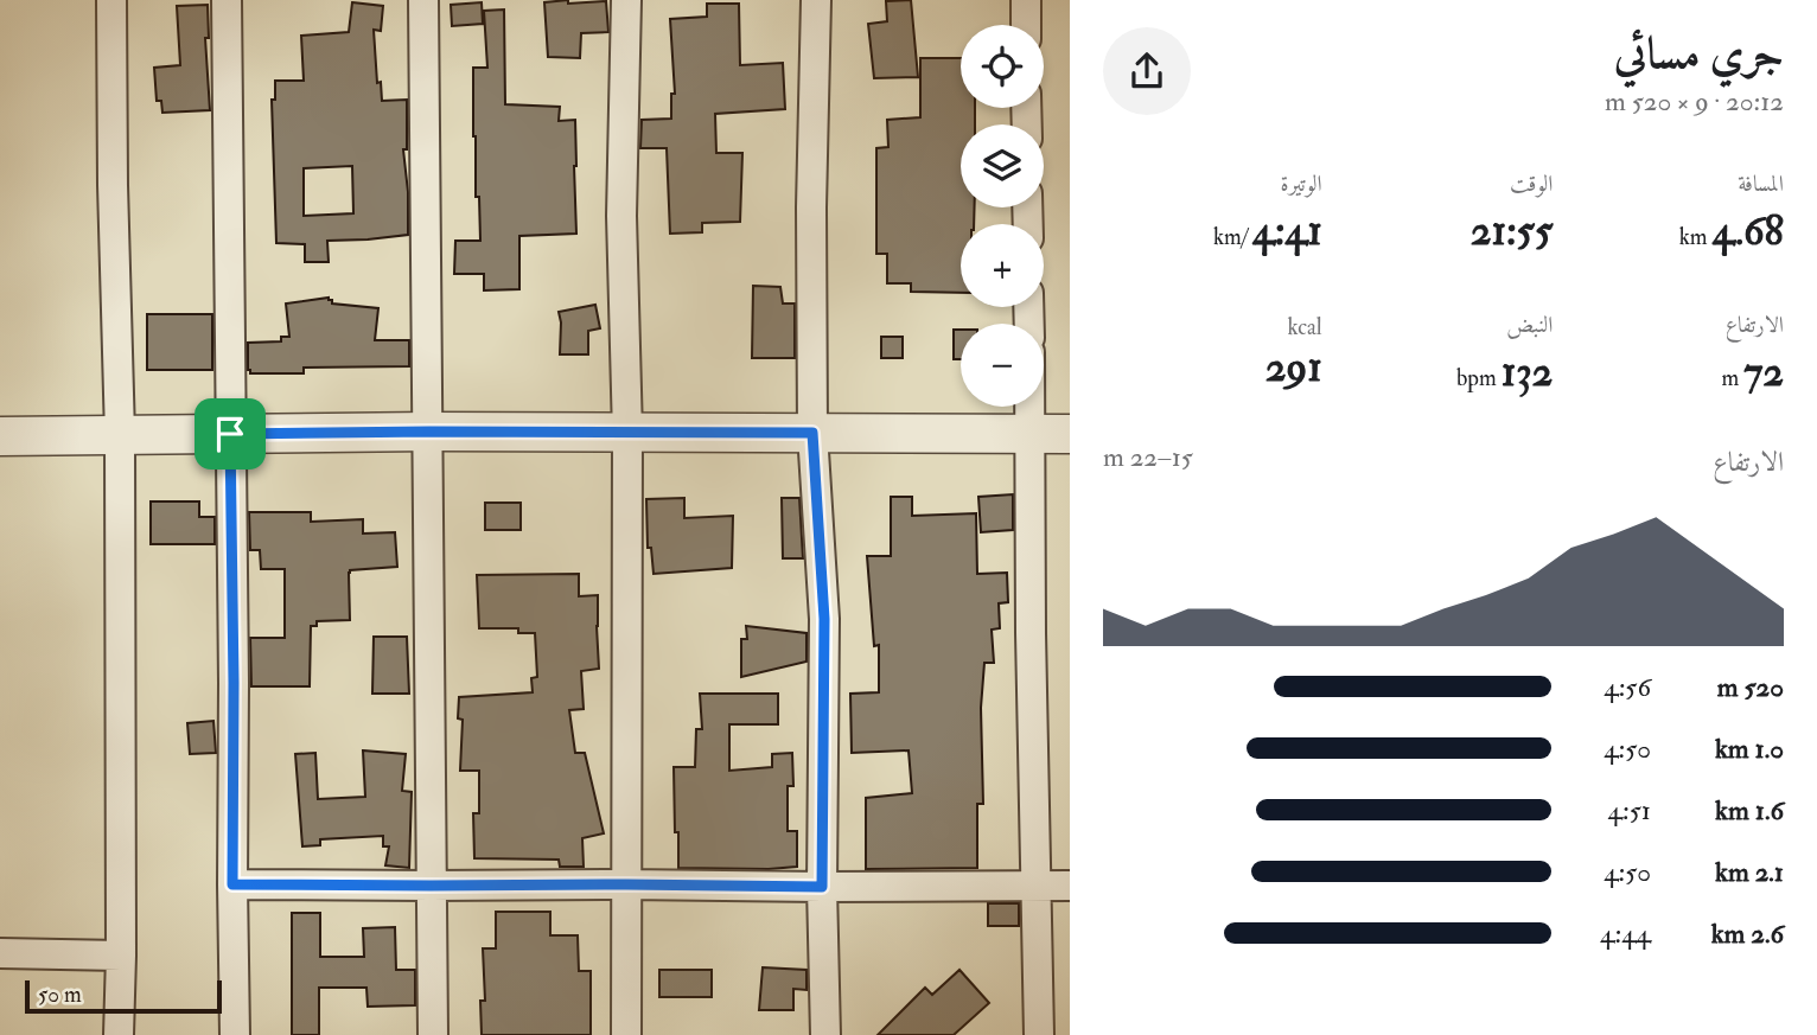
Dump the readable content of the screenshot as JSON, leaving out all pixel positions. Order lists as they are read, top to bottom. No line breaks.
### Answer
{"scale_bar":"50 m","page":{"heading":["جري مسائي","20:12 · 9 × 520 m"],"map_buttons":["+","−"],"stats":[["المسافة","4.68 km"],["الوقت","21:55"],["الوتيرة","4:41 /km"],["الارتفاع","72 m"],["النبض","132 bpm"],["kcal","291"]],"chart":["الارتفاع","15–22 m"],"list":[{"name":"520 m","note":"4:56"},{"name":"1.0 km","note":"4:50"},{"name":"1.6 km","note":"4:51"},{"name":"2.1 km","note":"4:50"},{"name":"2.6 km","note":"4:44"}],"scale":"50 m"}}
